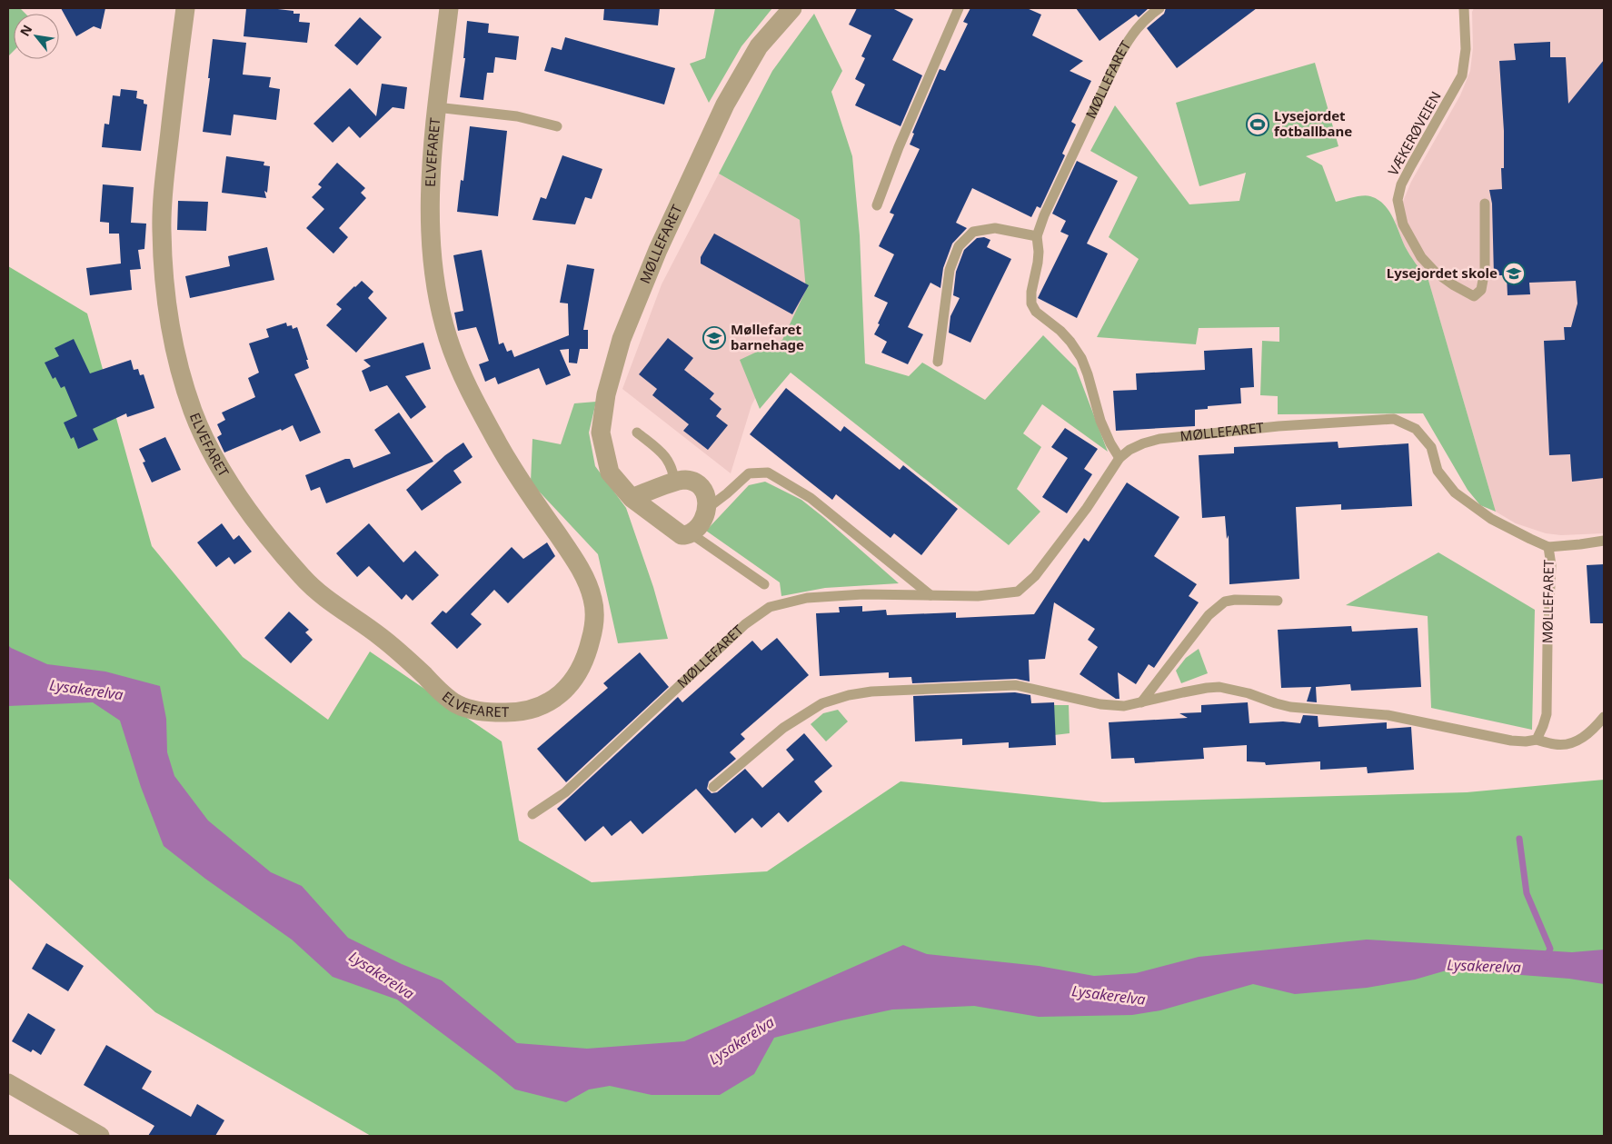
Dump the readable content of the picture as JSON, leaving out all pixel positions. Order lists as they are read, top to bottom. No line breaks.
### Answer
{"streets":{"street":["MØLLEFARET","ELVEFARET"],"lane":["VÆKERØVEIEN"]},"water":["Lysakerelva"],"places":{"sports":["Lysejordet fotballbane"],"school or university":["Lysejordet skole","Møllefaret barnehage"]},"north":"top left"}
